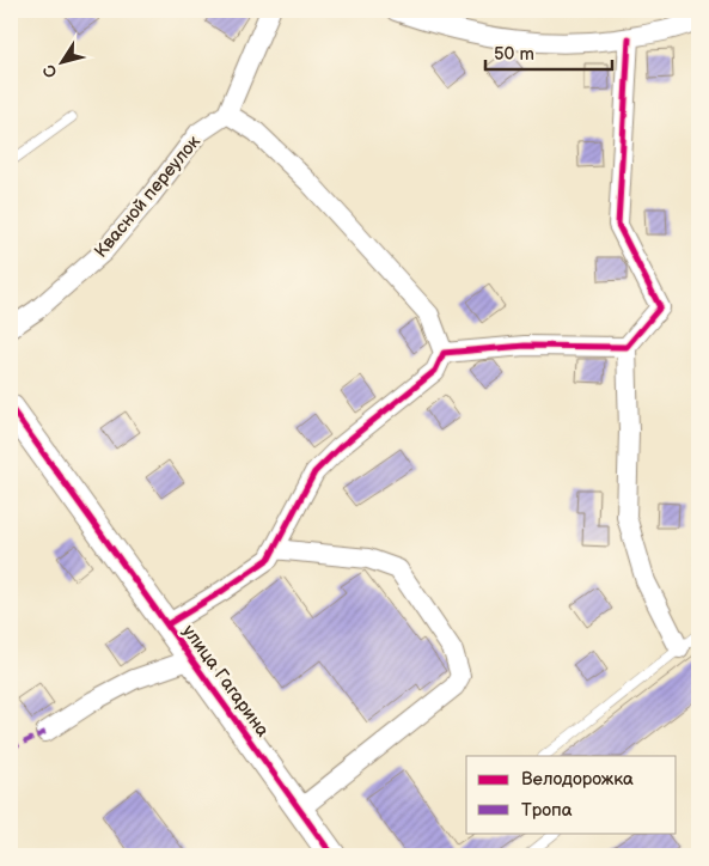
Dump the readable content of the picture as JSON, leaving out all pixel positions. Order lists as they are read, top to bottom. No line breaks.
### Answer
{"streets":{"street":["Квасной переулок","улица Гагарина"]},"legend":["Велодорожка","Тропа"],"scale_bar":"50 m","north":"bottom left"}
